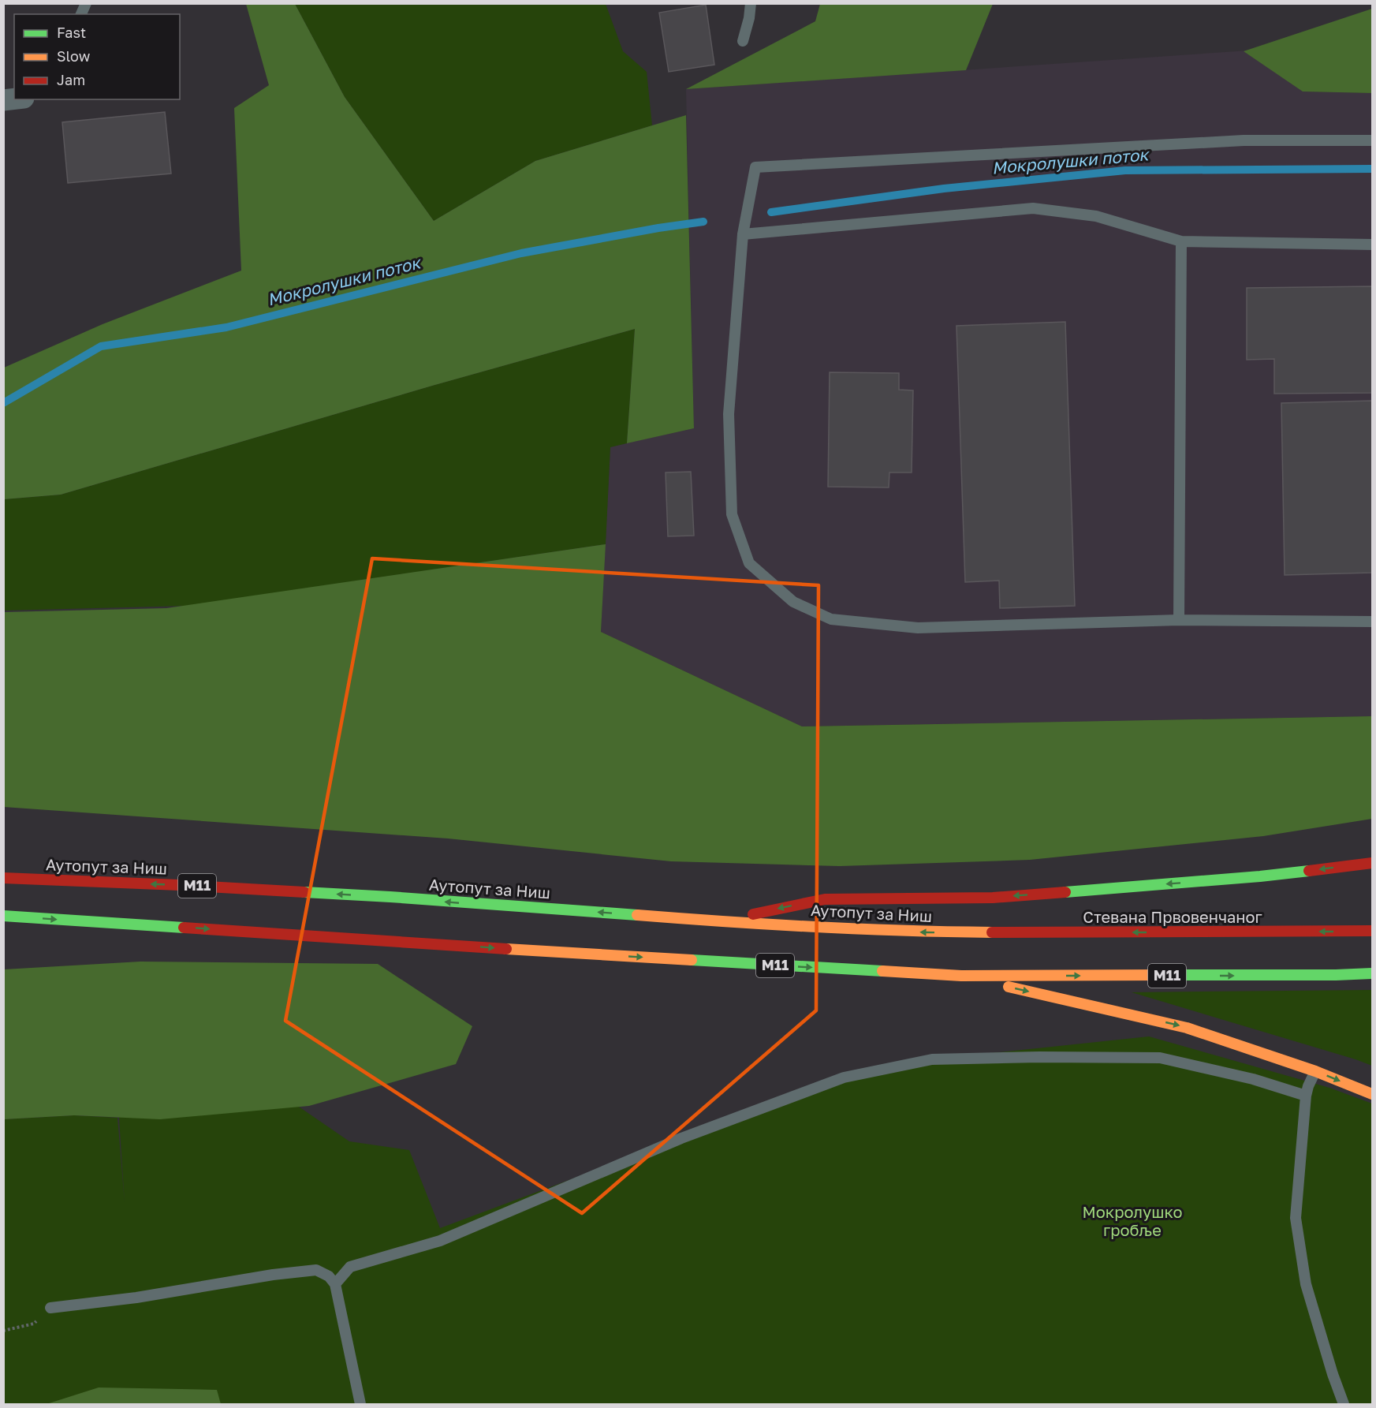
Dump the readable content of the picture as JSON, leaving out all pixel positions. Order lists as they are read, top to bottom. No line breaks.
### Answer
{"streets":{"highway":["Аутопут за Ниш","M11","Стевана Првовенчаног"]},"crossings":[["Аутопут за Ниш","Стевана Првовенчаног"]],"water":["Мокролушки поток"],"parks":["Мокролушко гробље"],"legend":["Fast","Slow","Jam"]}
